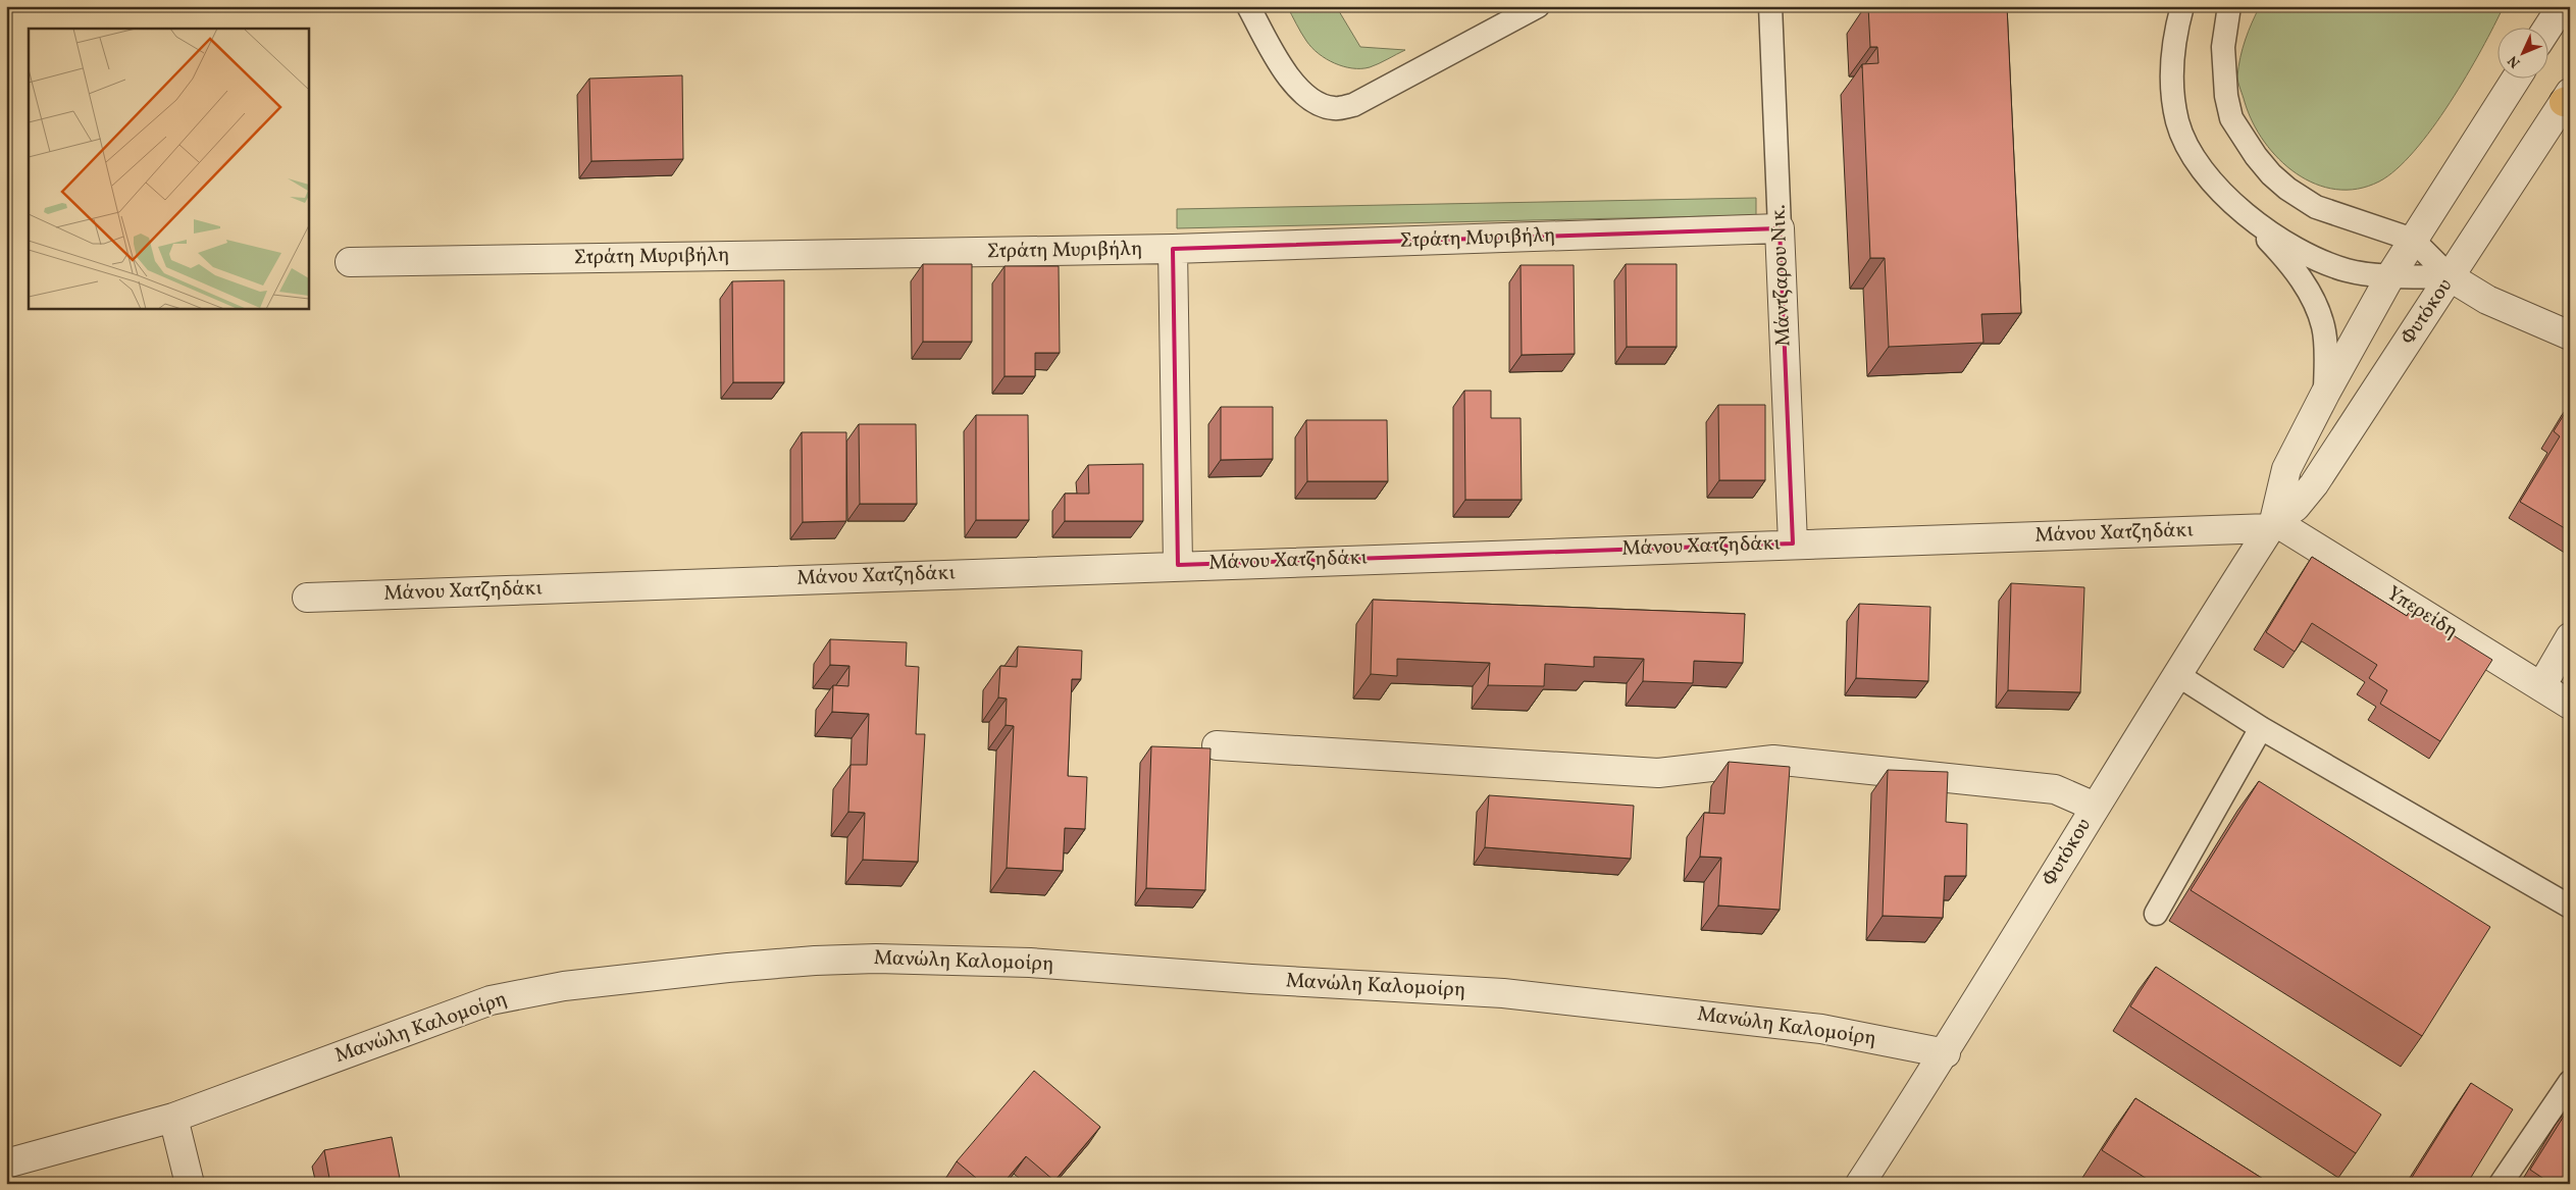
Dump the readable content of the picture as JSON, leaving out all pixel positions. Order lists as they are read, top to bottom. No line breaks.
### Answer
{"streets":{"street":["Στράτη Μυριβήλη","Μάντζαρου Νικ.","Φυτόκου","Μάνου Χατζηδάκι","Υπερείδη","Μανώλη Καλομοίρη"]},"crossings":[["Στράτη Μυριβήλη","Μάντζαρου Νικ."],["Μάντζαρου Νικ.","Μάνου Χατζηδάκι"],["Φυτόκου","Μάνου Χατζηδάκι"],["Φυτόκου","Υπερείδη"],["Φυτόκου","Μανώλη Καλομοίρη"],["Μάνου Χατζηδάκι","Υπερείδη"]],"north":"bottom left"}
